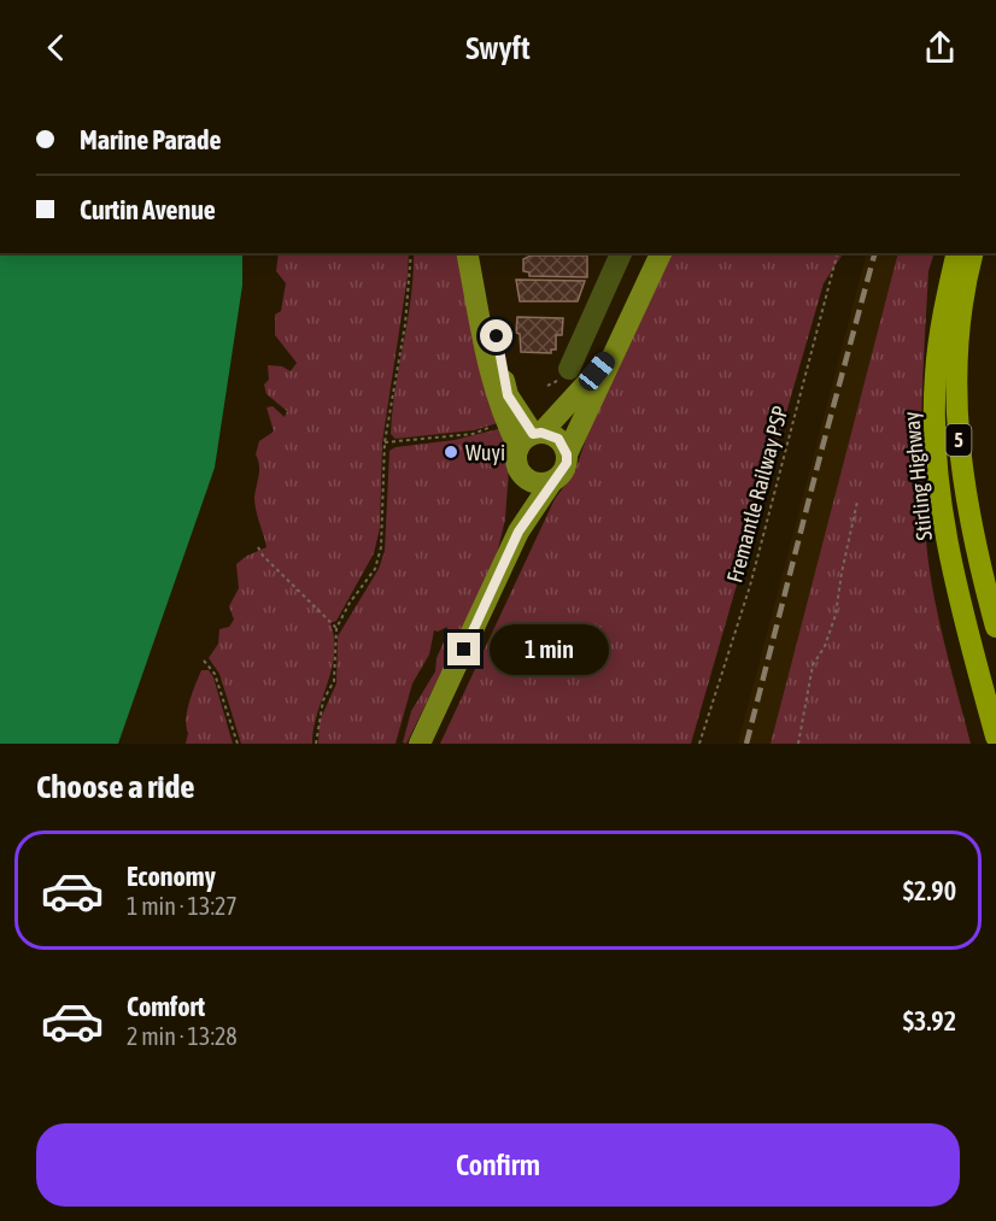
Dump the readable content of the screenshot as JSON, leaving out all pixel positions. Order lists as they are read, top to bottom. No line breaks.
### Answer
{"streets":{"highway":["5","Stirling Highway"],"path":["Fremantle Railway PSP"]},"places":["Wuyi"],"page":{"header":"Swyft","banner":["Marine Parade","Curtin Avenue"],"bubble":"1 min","heading":"Choose a ride","list":[{"name":"Economy","note":"1 min · 13:27","value":"$2.90"},{"name":"Comfort","note":"2 min · 13:28","value":"$3.92"}],"buttons":"Confirm"}}
